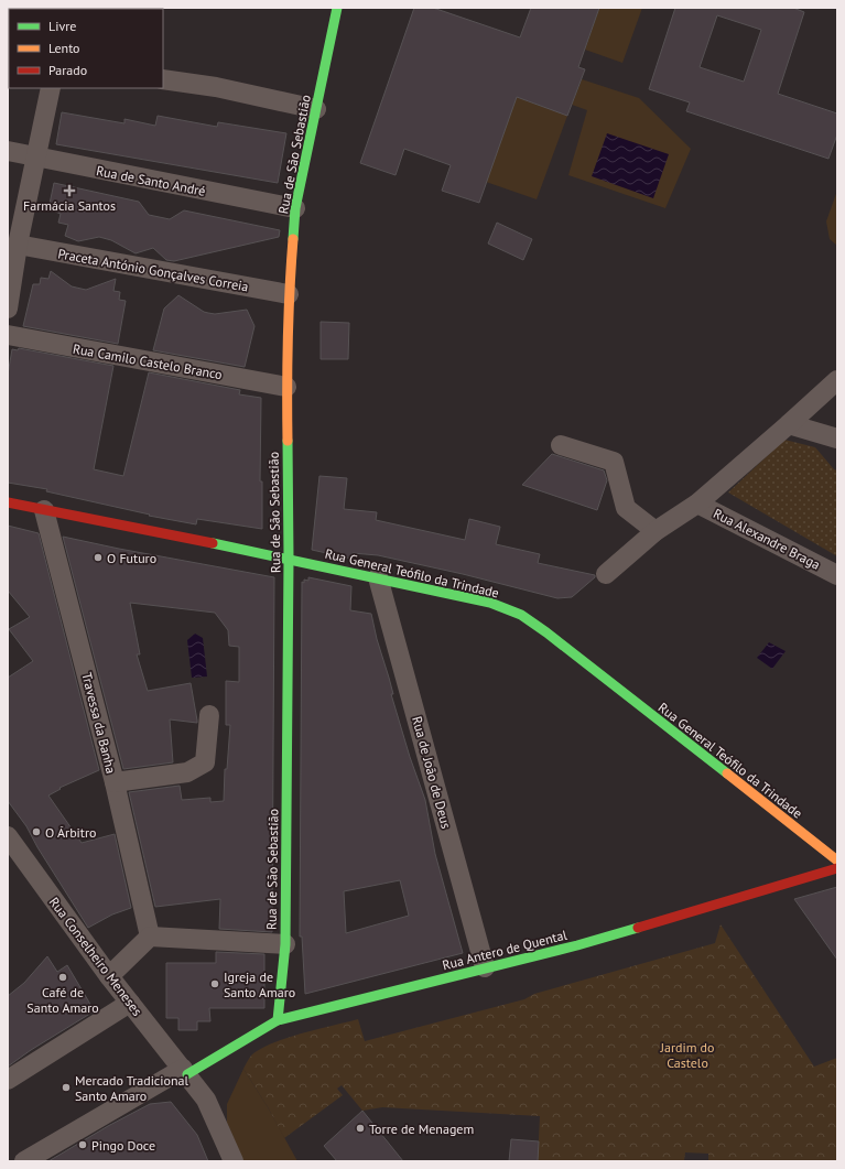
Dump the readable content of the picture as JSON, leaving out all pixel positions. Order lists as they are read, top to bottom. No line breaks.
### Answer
{"streets":{"street":["Rua de São Sebastião","Rua de Santo André","Praceta António Gonçalves Correia","Rua Camilo Castelo Branco","Rua Alexandre Braga","Rua General Teófilo da Trindade","Travessa da Banha","Rua de João de Deus","Rua Antero de Quental","Rua Conselheiro Meneses"]},"crossings":[["Rua de São Sebastião","Rua de Santo André"],["Rua de São Sebastião","Praceta António Gonçalves Correia"],["Rua de São Sebastião","Rua Camilo Castelo Branco"],["Rua de São Sebastião","Rua General Teófilo da Trindade"],["Rua de São Sebastião","Rua Antero de Quental"],["Rua General Teófilo da Trindade","Travessa da Banha"],["Rua General Teófilo da Trindade","Rua de João de Deus"],["Rua de João de Deus","Rua Antero de Quental"],["Rua Antero de Quental","Rua Conselheiro Meneses"]],"parks":["Jardim do Castelo"],"places":{"health":["Farmácia Santos"],"other":["O Futuro","O Árbitro","Café de Santo Amaro","Igreja de Santo Amaro","Mercado Tradicional Santo Amaro","Torre de Menagem","Pingo Doce"]},"legend":["Livre","Lento","Parado"]}
